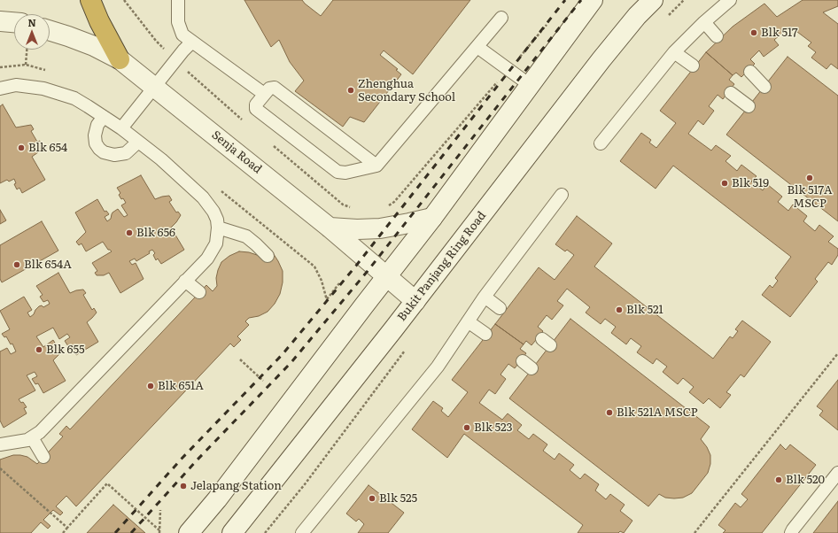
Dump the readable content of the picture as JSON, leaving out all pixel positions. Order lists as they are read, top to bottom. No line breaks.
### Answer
{"streets":{"main road":["Senja Road","Bukit Panjang Ring Road"]},"crossings":[["Senja Road","Bukit Panjang Ring Road"]],"places":["Blk 517","Zhenghua Secondary School","Blk 654","Blk 517A MSCP","Blk 519","Blk 656","Blk 654A","Blk 521","Blk 655","Blk 651A","Blk 521A MSCP","Blk 523","Blk 520","Jelapang Station","Blk 525"],"north":"top"}
